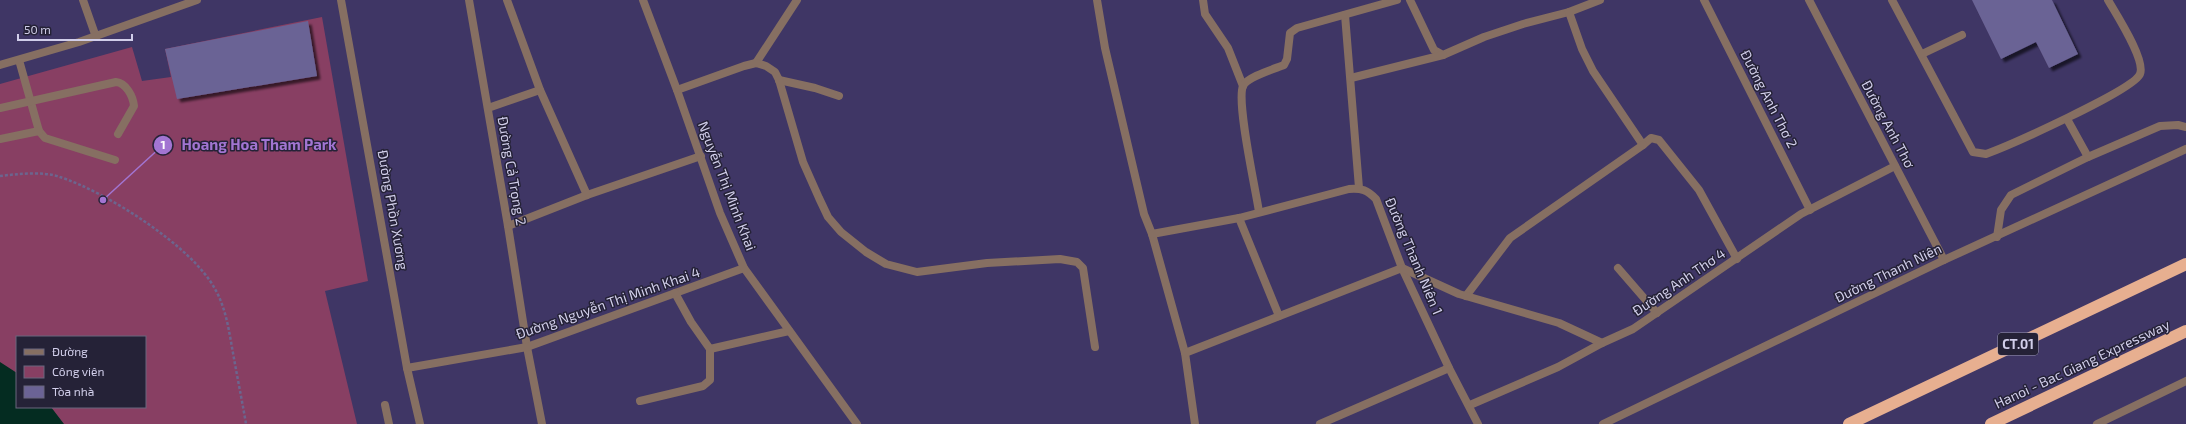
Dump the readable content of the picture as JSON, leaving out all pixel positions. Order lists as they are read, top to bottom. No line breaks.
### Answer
{"streets":{"highway":["CT.01","Hanoi - Bac Giang Expressway"],"street":["Đường Anh Thơ 2","Đường Anh Thơ","Đường Cả Trọng 2","Nguyễn Thị Minh Khai","Đường Phồn Xương","Đường Thanh Niên 1","Đường Thanh Niên","Đường Anh Thơ 4","Đường Nguyễn Thị Minh Khai 4"]},"crossings":[["Đường Anh Thơ 2","Đường Anh Thơ 4"],["Đường Anh Thơ","Đường Thanh Niên"],["Đường Anh Thơ","Đường Anh Thơ 4"],["Đường Cả Trọng 2","Đường Nguyễn Thị Minh Khai 4"],["Nguyễn Thị Minh Khai","Đường Nguyễn Thị Minh Khai 4"],["Đường Phồn Xương","Đường Nguyễn Thị Minh Khai 4"],["Đường Thanh Niên 1","Đường Anh Thơ 4"]],"places":["Hoang Hoa Tham Park"],"legend":["Đường","Công viên","Tòa nhà"],"scale_bar":"50 m"}
